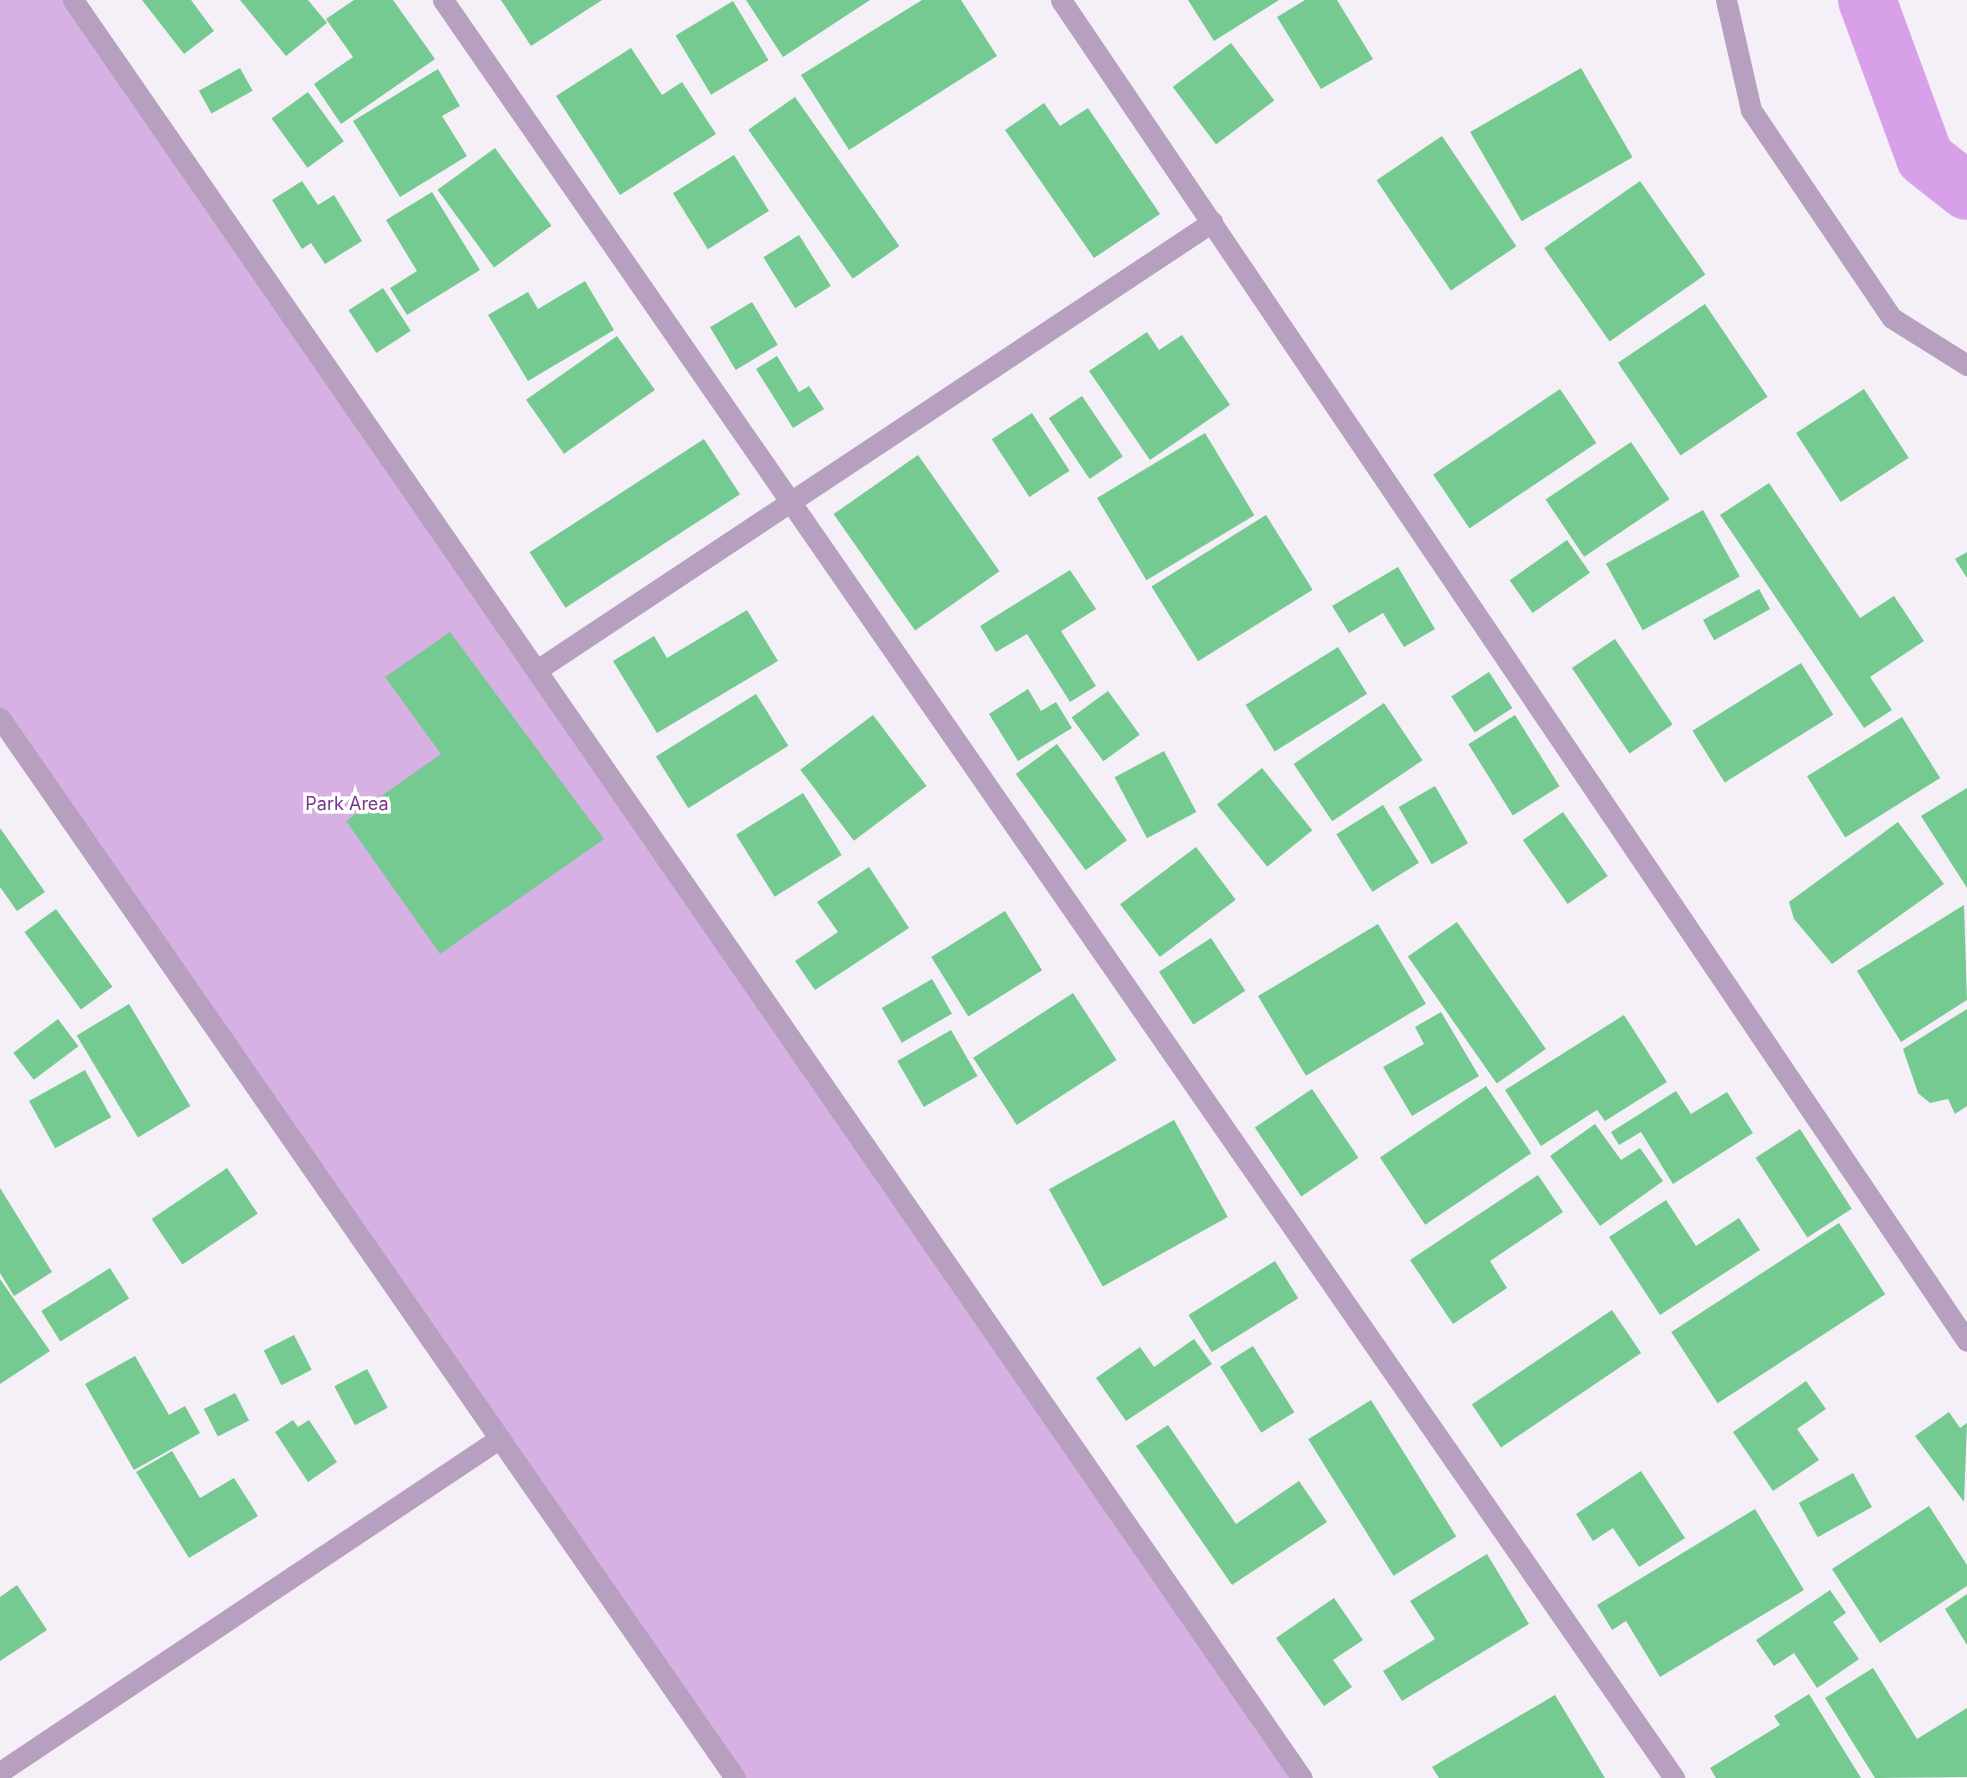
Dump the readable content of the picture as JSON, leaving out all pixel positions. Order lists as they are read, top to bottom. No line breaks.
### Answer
{"parks":["Park Area"]}
